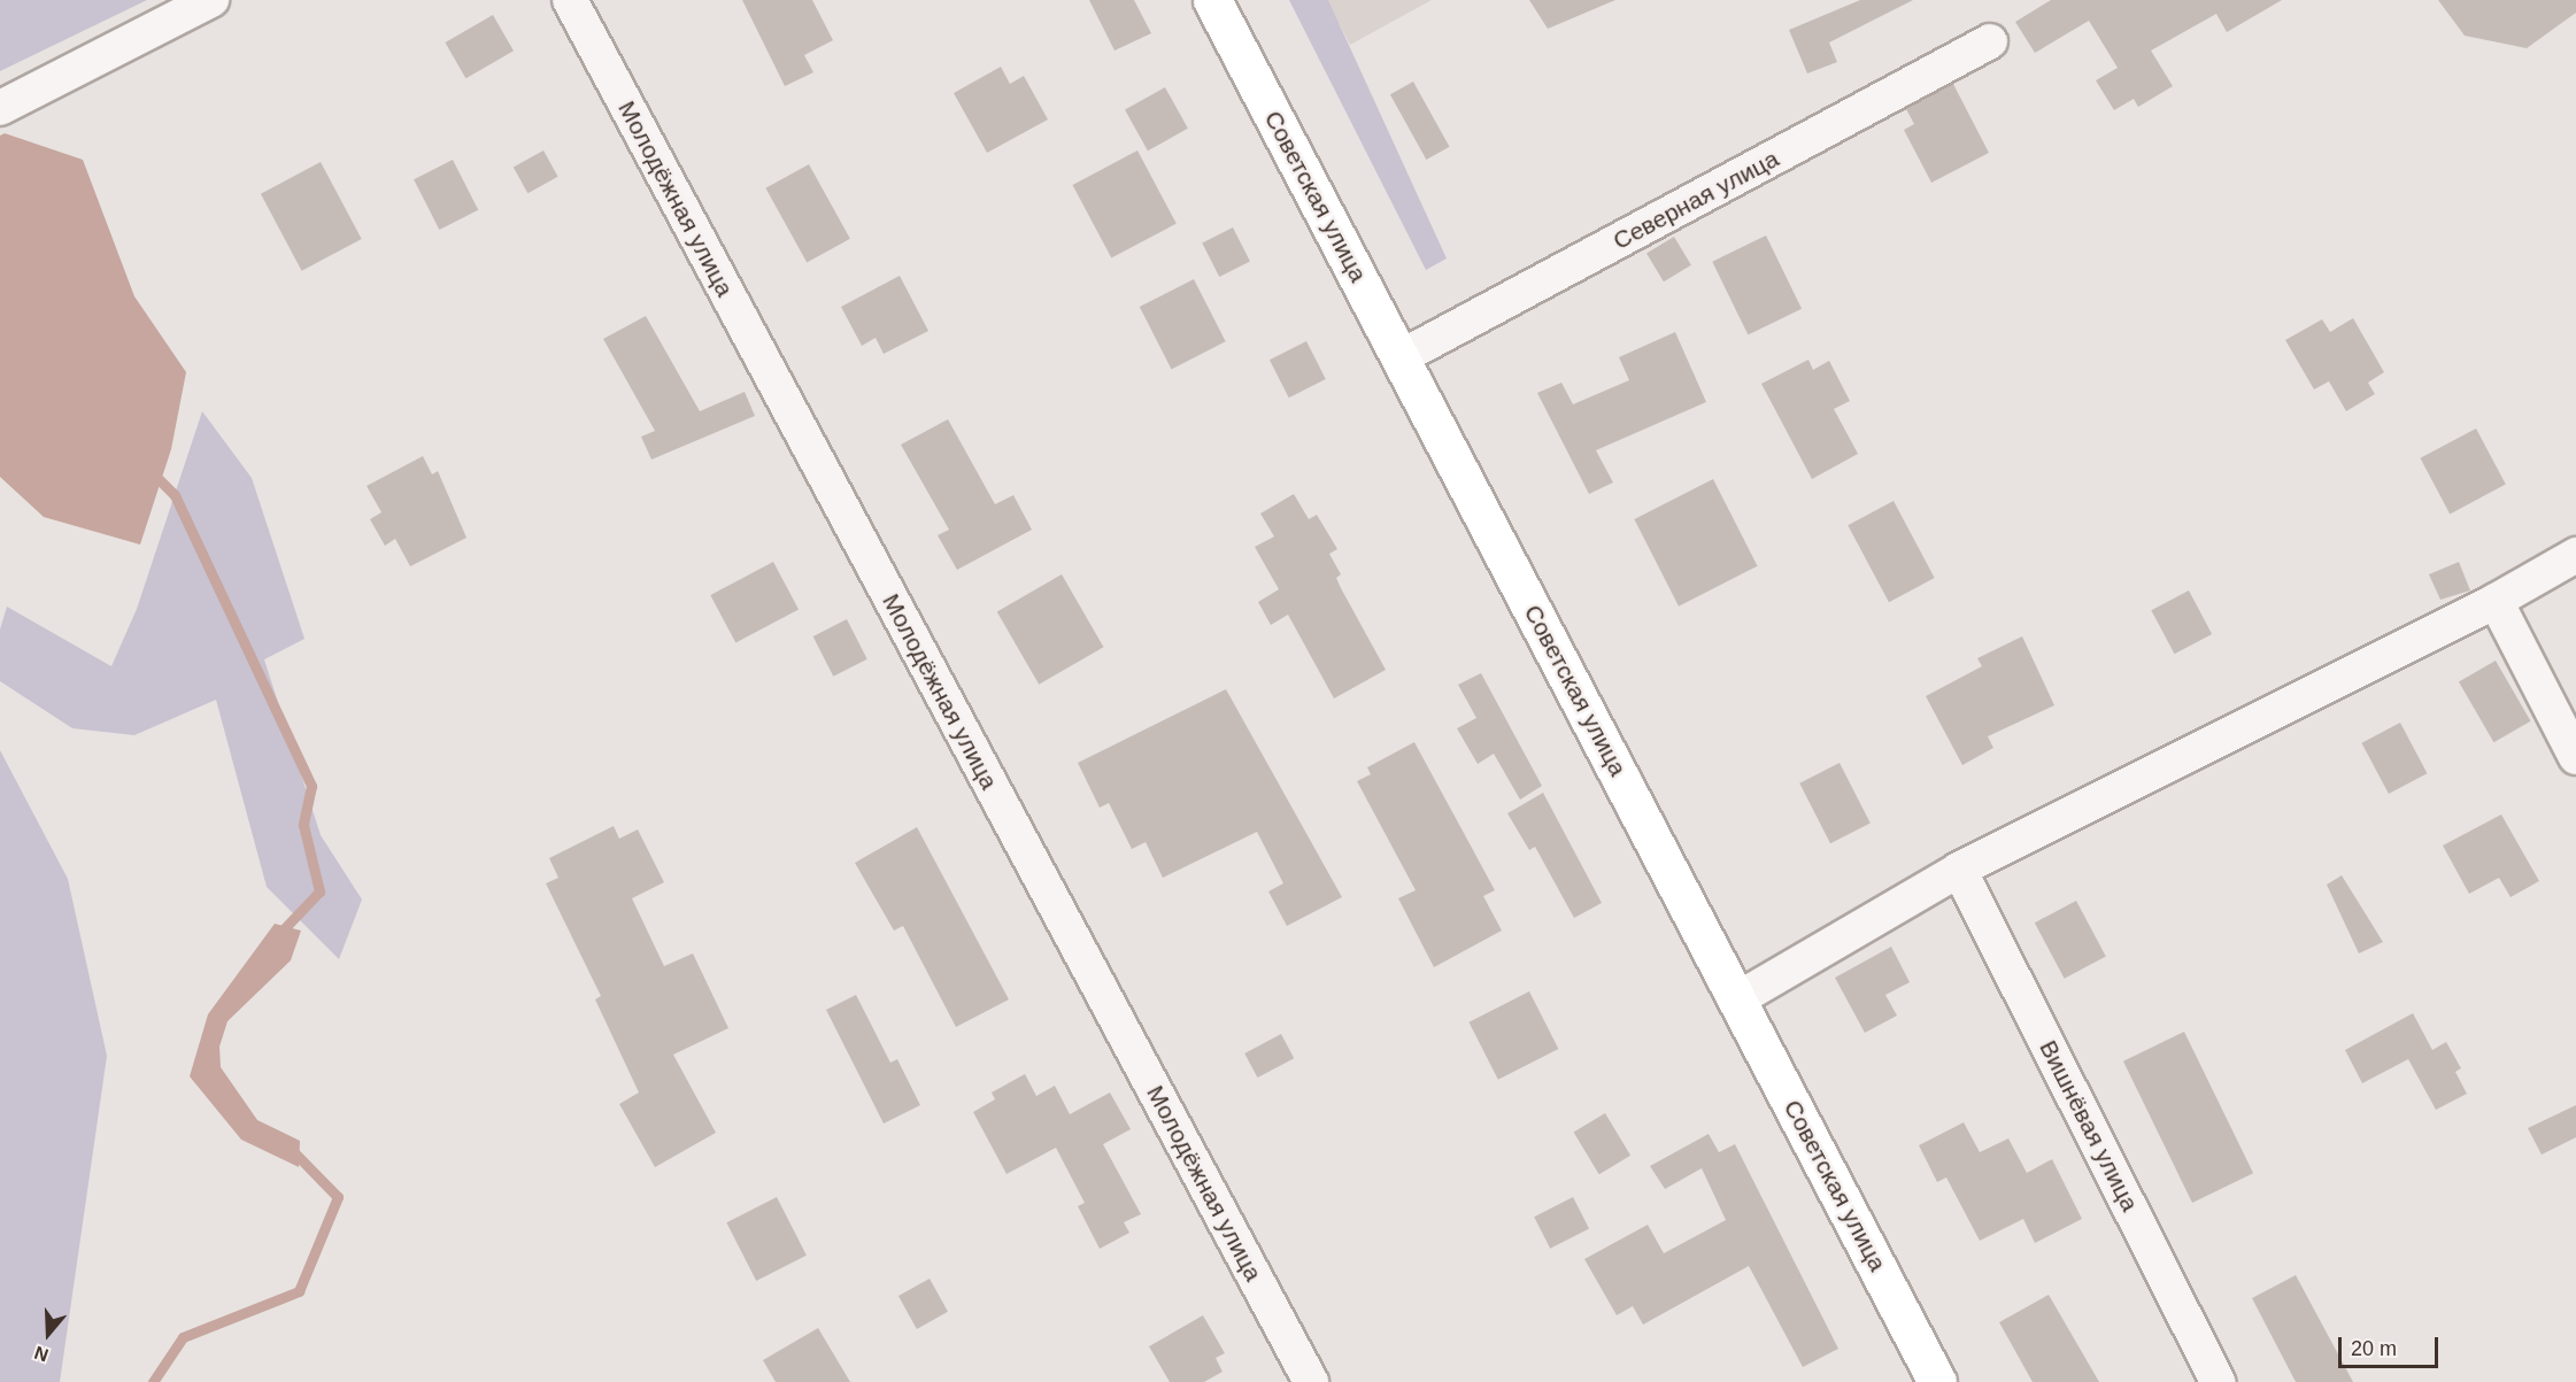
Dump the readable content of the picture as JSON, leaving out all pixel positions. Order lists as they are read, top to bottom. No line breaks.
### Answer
{"streets":{"street":["Советская улица","Молодёжная улица","Северная улица","Вишнёвая улица"]},"crossings":[["Советская улица","Северная улица"]],"scale_bar":"20 m","north":"bottom"}
